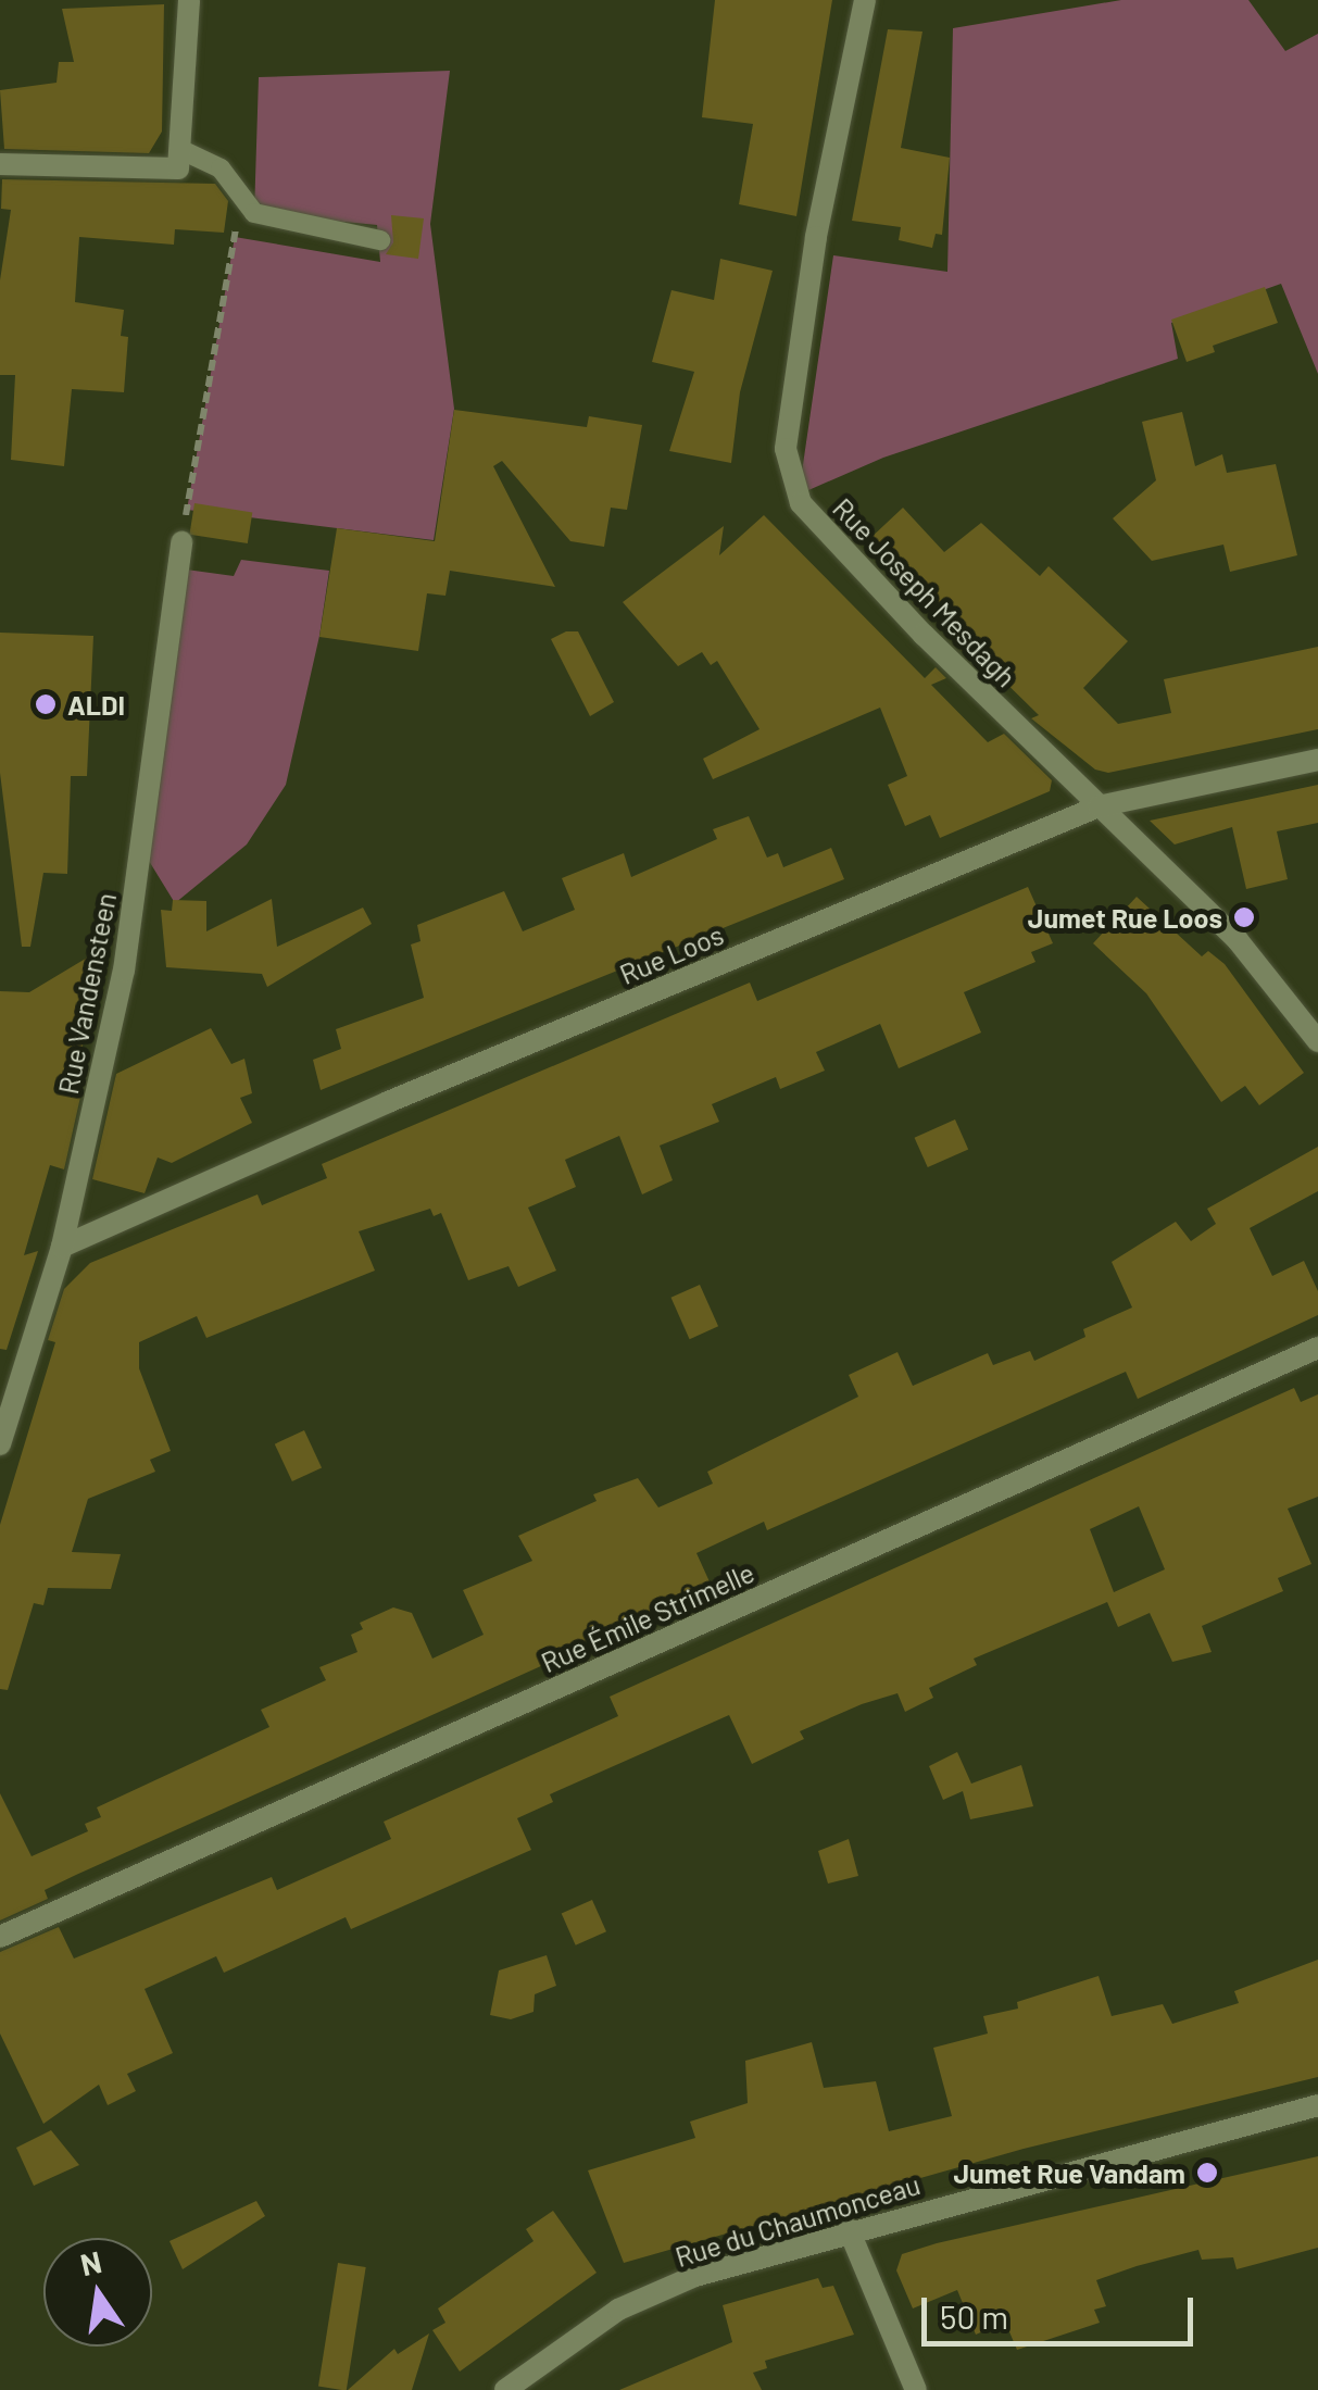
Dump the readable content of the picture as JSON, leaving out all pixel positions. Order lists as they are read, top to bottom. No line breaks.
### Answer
{"streets":{"street":["Rue Joseph Mesdagh","Rue Loos","Rue Vandensteen","Rue Émile Strimelle","Rue du Chaumonceau"]},"crossings":[["Rue Joseph Mesdagh","Rue Loos"],["Rue Loos","Rue Vandensteen"]],"places":["ALDI","Jumet Rue Loos","Jumet Rue Vandam"],"scale_bar":"50 m","north":"top"}
